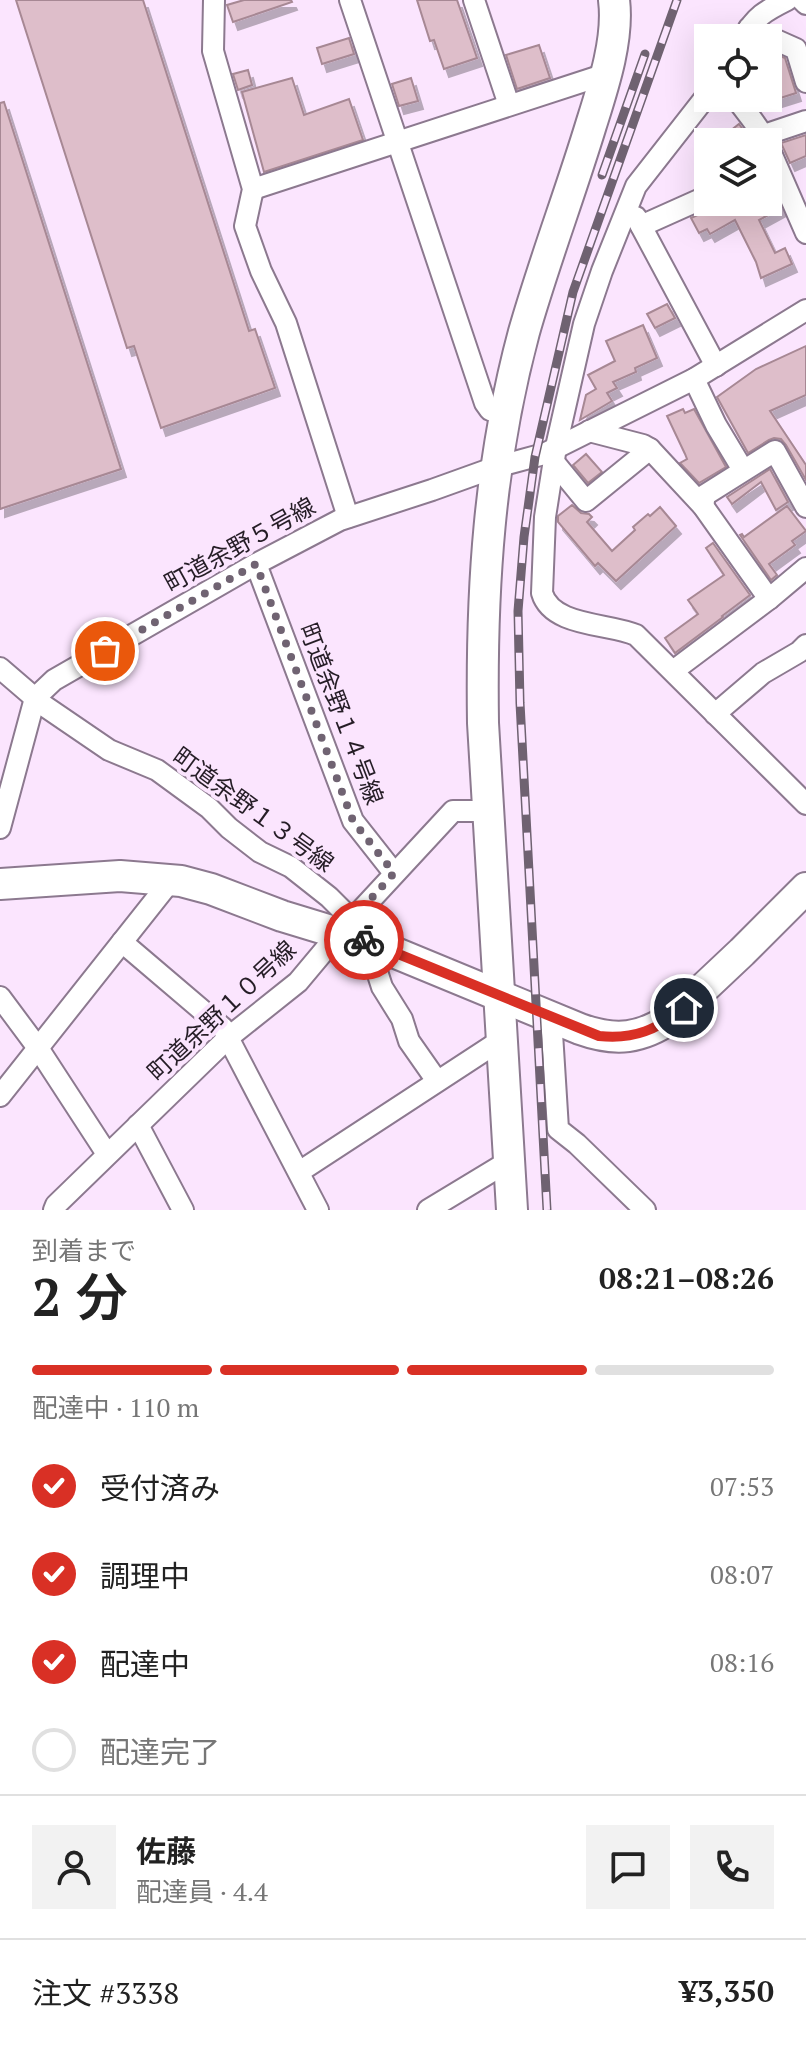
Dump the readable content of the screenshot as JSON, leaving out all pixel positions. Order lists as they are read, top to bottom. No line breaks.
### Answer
{"streets":{"street":["町道余野５号線","町道余野１４号線","町道余野１３号線","町道余野１０号線"]},"crossings":[["町道余野５号線","町道余野１４号線"],["町道余野５号線","町道余野１３号線"],["町道余野１４号線","町道余野１０号線"],["町道余野１３号線","町道余野１０号線"]],"page":{"heading":["2 分","到着まで","08:21–08:26"],"panel":["佐藤","配達員 · 4.4","注文 #3338","¥3,350"],"bar":"配達中 · 110 m","list":[["受付済み","07:53"],["調理中","08:07"],["配達中","08:16"],"配達完了"]}}
